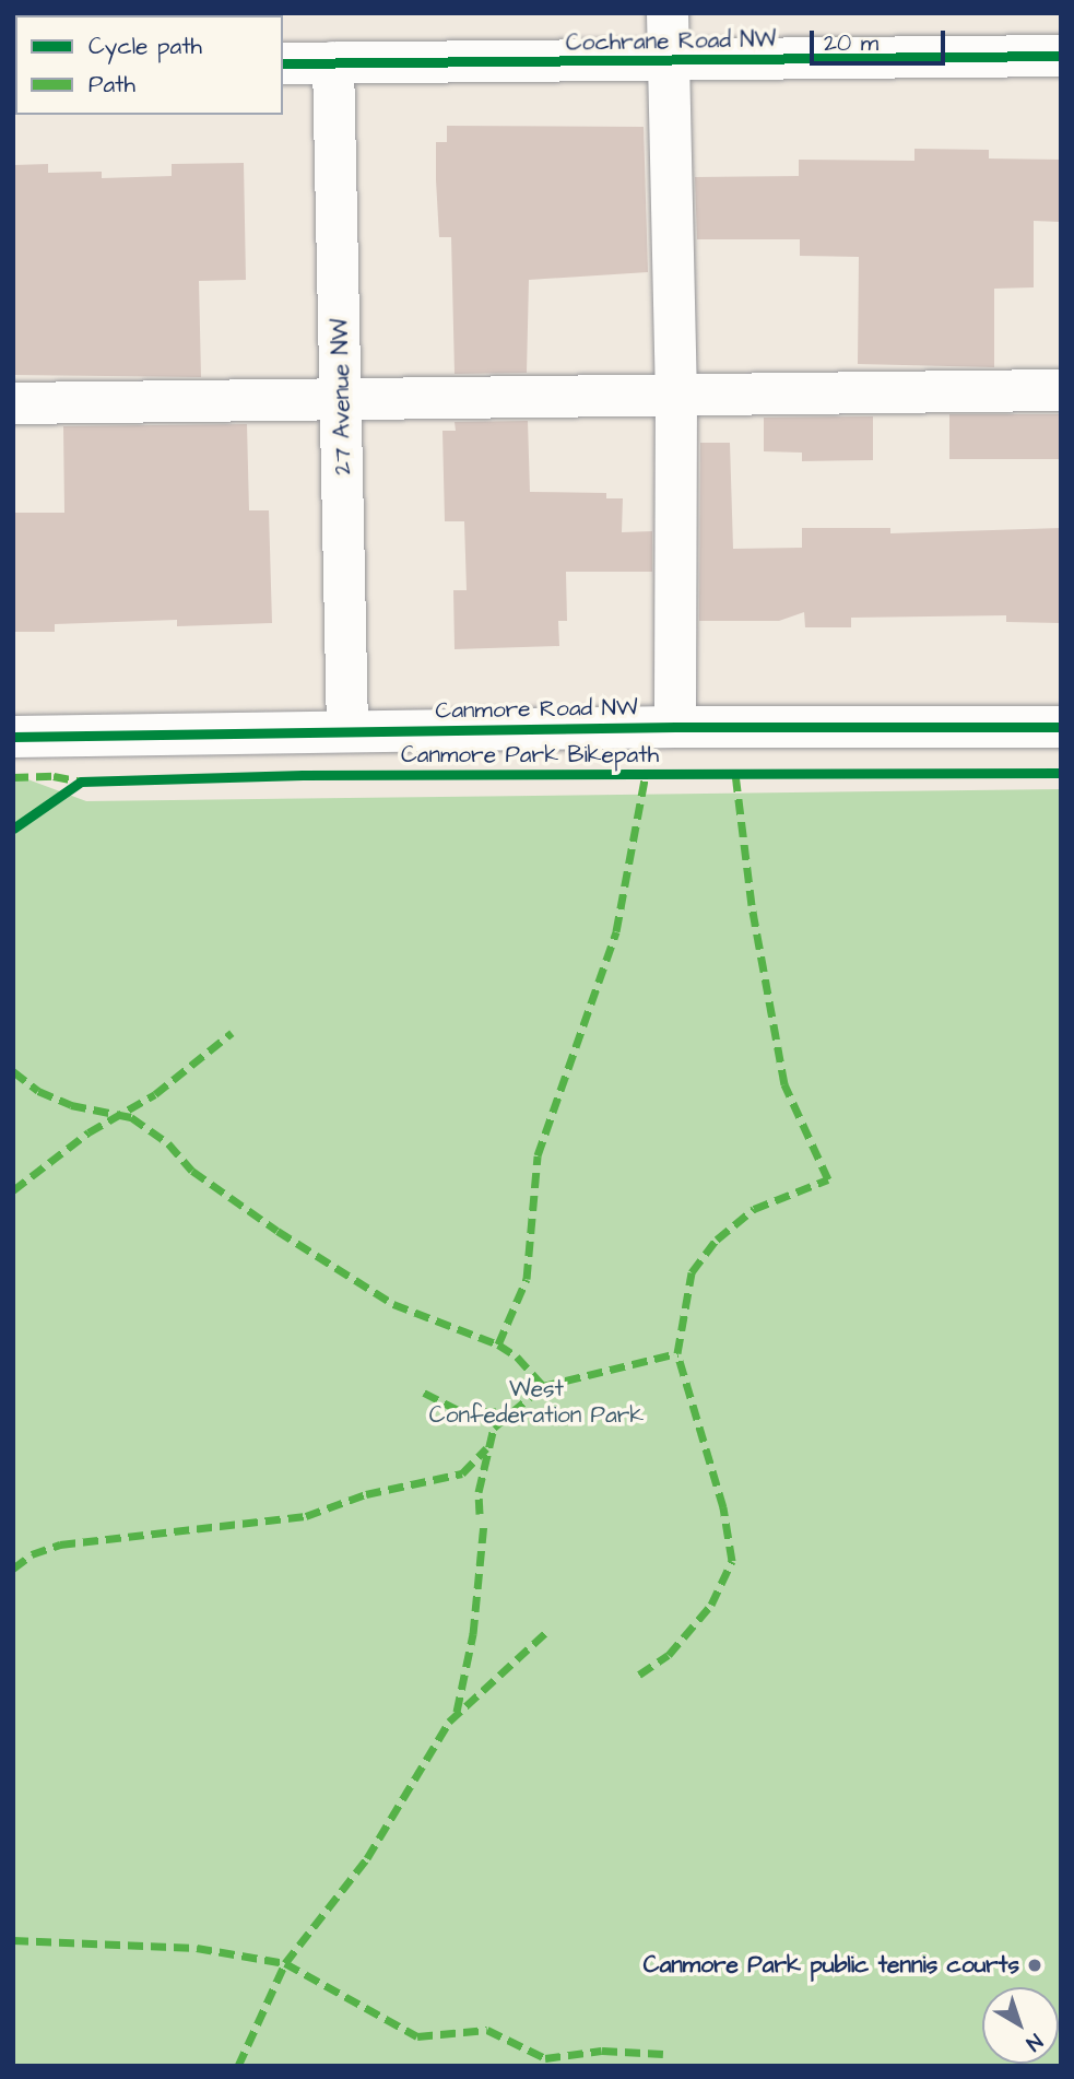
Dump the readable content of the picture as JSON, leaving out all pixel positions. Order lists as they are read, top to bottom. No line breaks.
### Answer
{"streets":{"street":["Cochrane Road NW","27 Avenue NW","Canmore Road NW"],"cycle path":["Canmore Park Bikepath"]},"crossings":[["Cochrane Road NW","27 Avenue NW"],["27 Avenue NW","Canmore Road NW"]],"parks":["West Confederation Park"],"places":["Canmore Park public tennis courts"],"legend":["Cycle path","Path"],"scale_bar":"20 m","north":"bottom right"}
